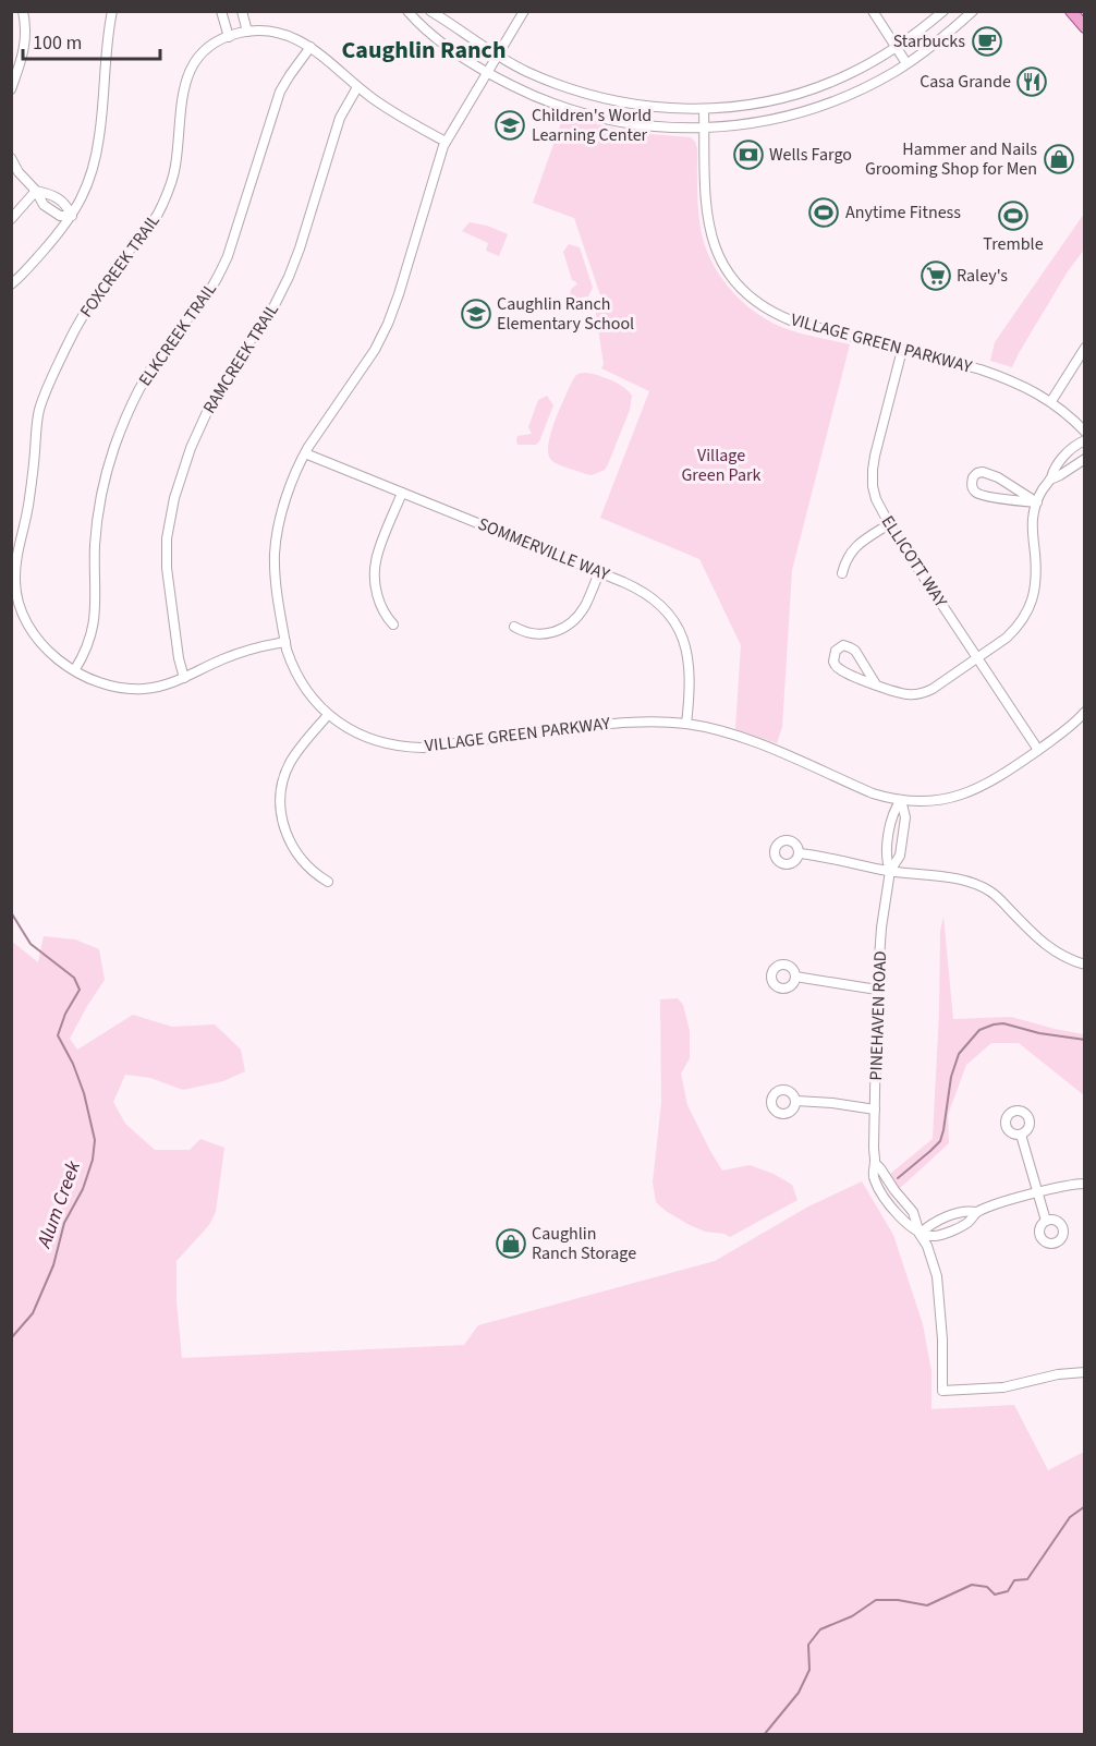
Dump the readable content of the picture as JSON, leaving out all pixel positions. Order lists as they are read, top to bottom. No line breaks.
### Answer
{"streets":{"street":["FOXCREEK TRAIL","ELKCREEK TRAIL","VILLAGE GREEN PARKWAY","RAMCREEK TRAIL","SOMMERVILLE WAY","ELLICOTT WAY","PINEHAVEN ROAD"]},"crossings":[["FOXCREEK TRAIL","ELKCREEK TRAIL"],["FOXCREEK TRAIL","VILLAGE GREEN PARKWAY"],["FOXCREEK TRAIL","RAMCREEK TRAIL"],["VILLAGE GREEN PARKWAY","SOMMERVILLE WAY"],["VILLAGE GREEN PARKWAY","ELLICOTT WAY"],["VILLAGE GREEN PARKWAY","PINEHAVEN ROAD"]],"districts":["Caughlin Ranch"],"water":["Alum Creek"],"parks":["Village Green Park"],"places":{"cafe":["Starbucks"],"restaurant":["Casa Grande"],"school or university":["Children's World Learning Center","Caughlin Ranch Elementary School"],"bank":["Wells Fargo"],"shop":["Hammer and Nails Grooming Shop for Men","Caughlin Ranch Storage"],"sports":["Anytime Fitness","Tremble"],"supermarket":["Raley's"]},"scale_bar":"100 m"}
